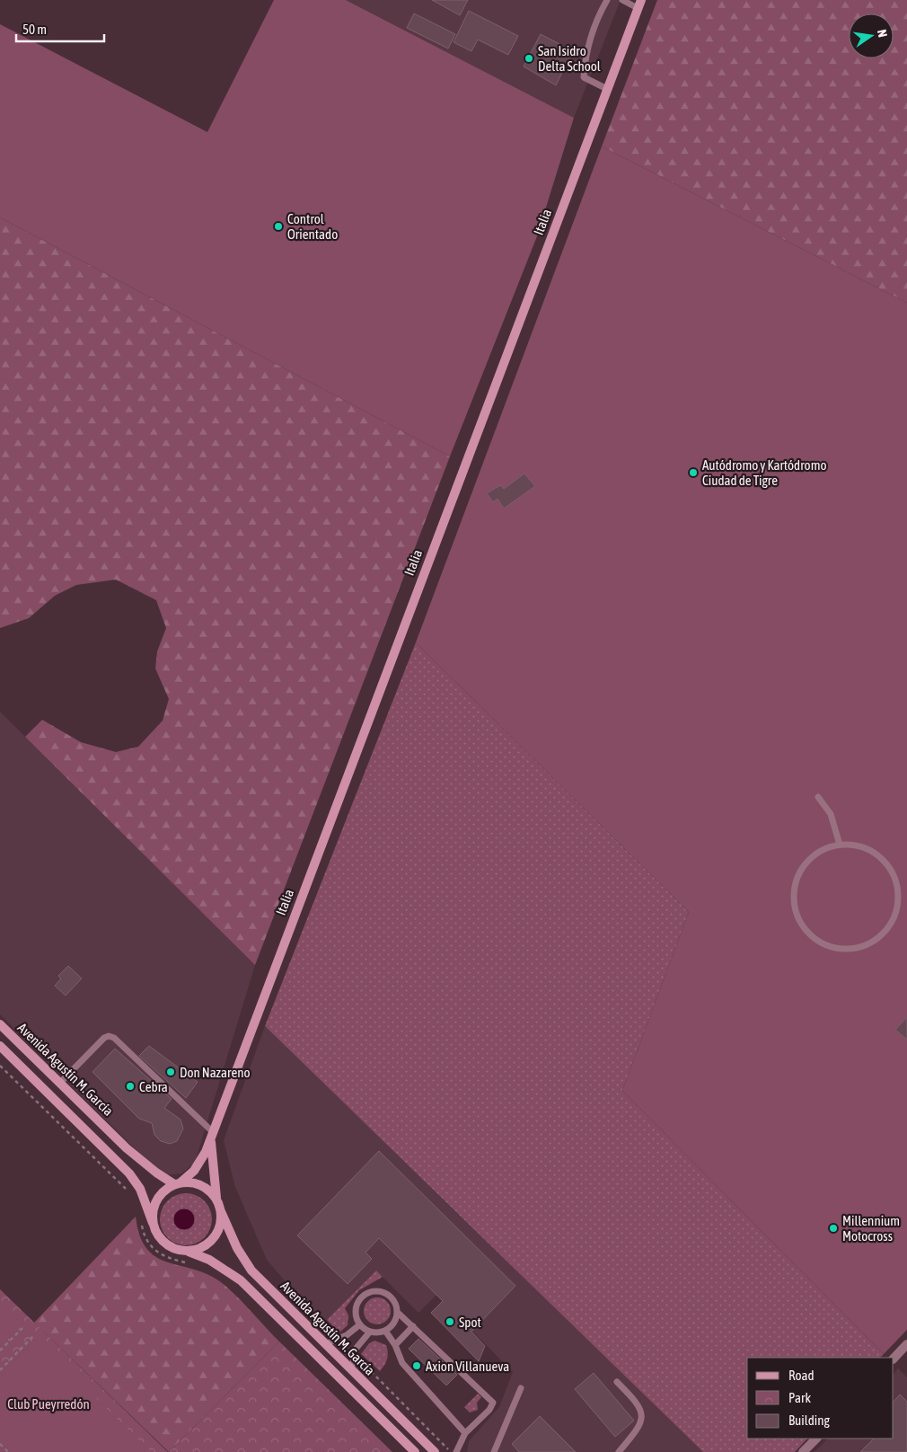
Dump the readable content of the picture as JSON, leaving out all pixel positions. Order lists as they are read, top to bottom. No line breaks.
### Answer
{"streets":{"street":["Italia","Avenida Agustín M. García"]},"crossings":[["Italia","Avenida Agustín M. García"]],"parks":["Club Pueyrredón"],"places":["San Isidro Delta School","Control Orientado","Autódromo y Kartódromo Ciudad de Tigre","Don Nazareno","Cebra","Millennium Motocross","Spot","Axion Villanueva"],"legend":["Road","Park","Building"],"scale_bar":"50 m","north":"right"}
